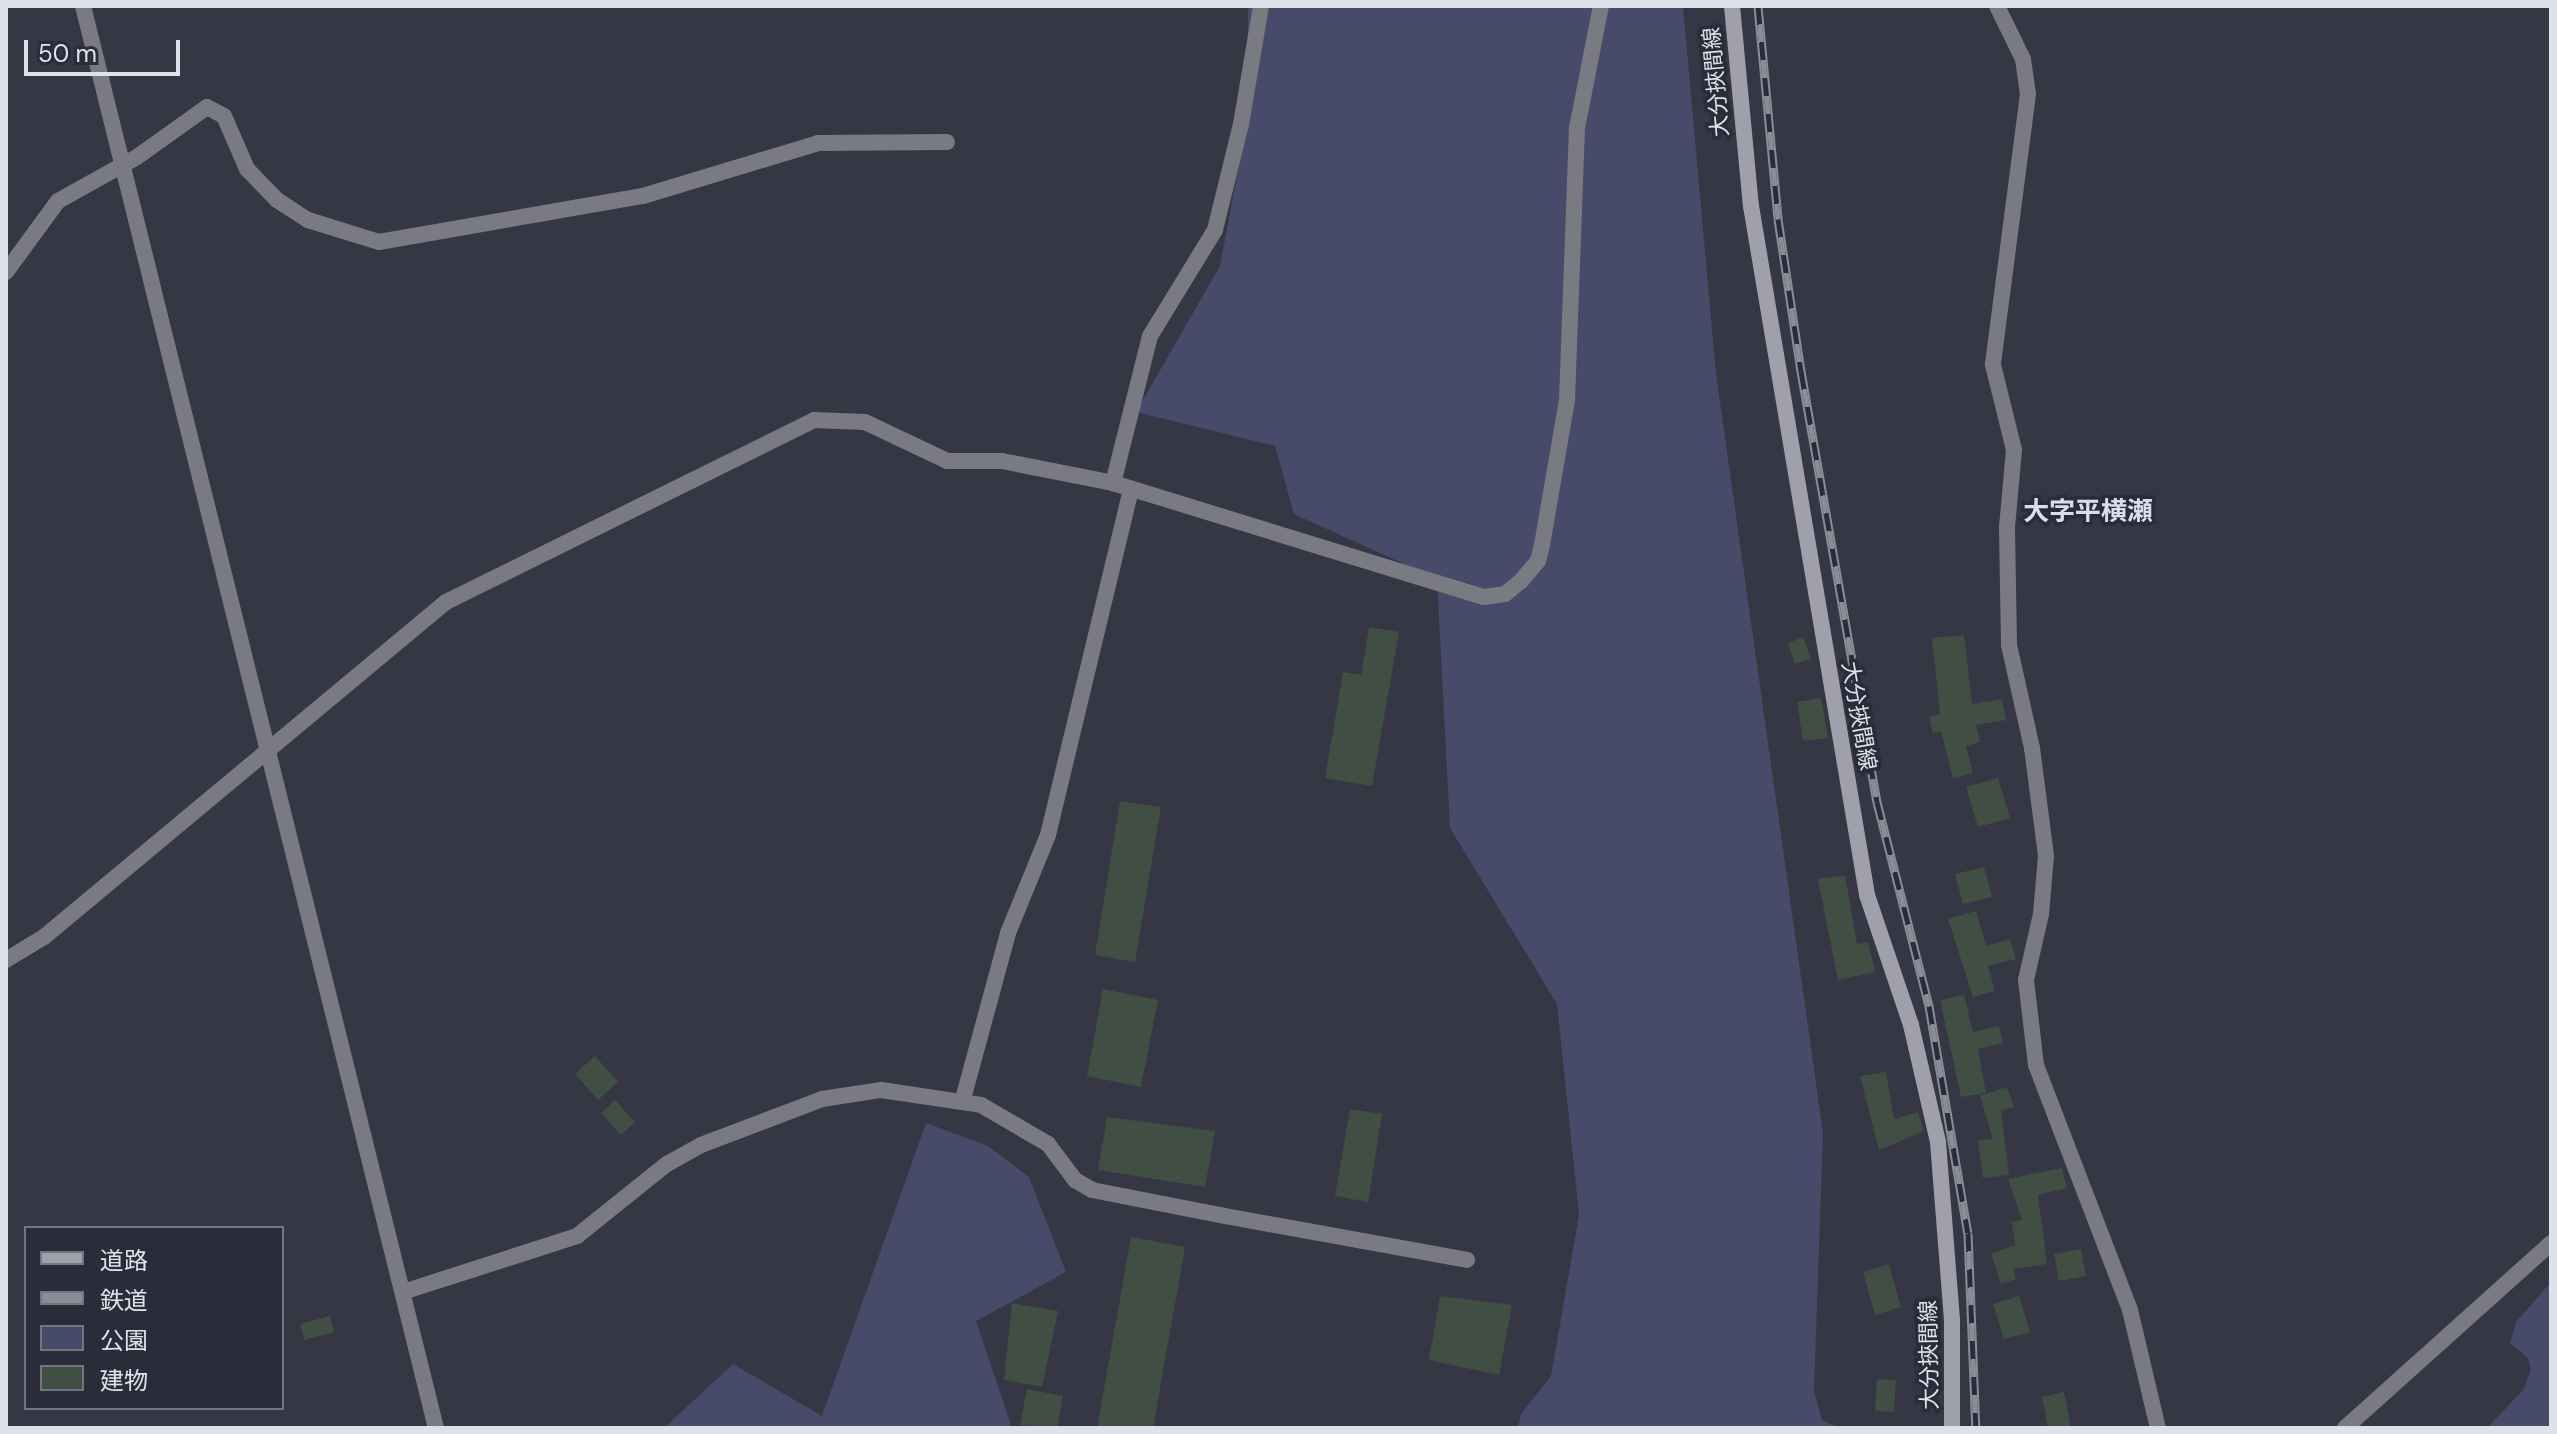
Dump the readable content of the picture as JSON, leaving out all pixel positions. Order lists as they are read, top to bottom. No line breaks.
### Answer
{"streets":{"main road":["大分挾間線"]},"districts":["大字平横瀬"],"legend":["道路","鉄道","公園","建物"],"scale_bar":"50 m"}
